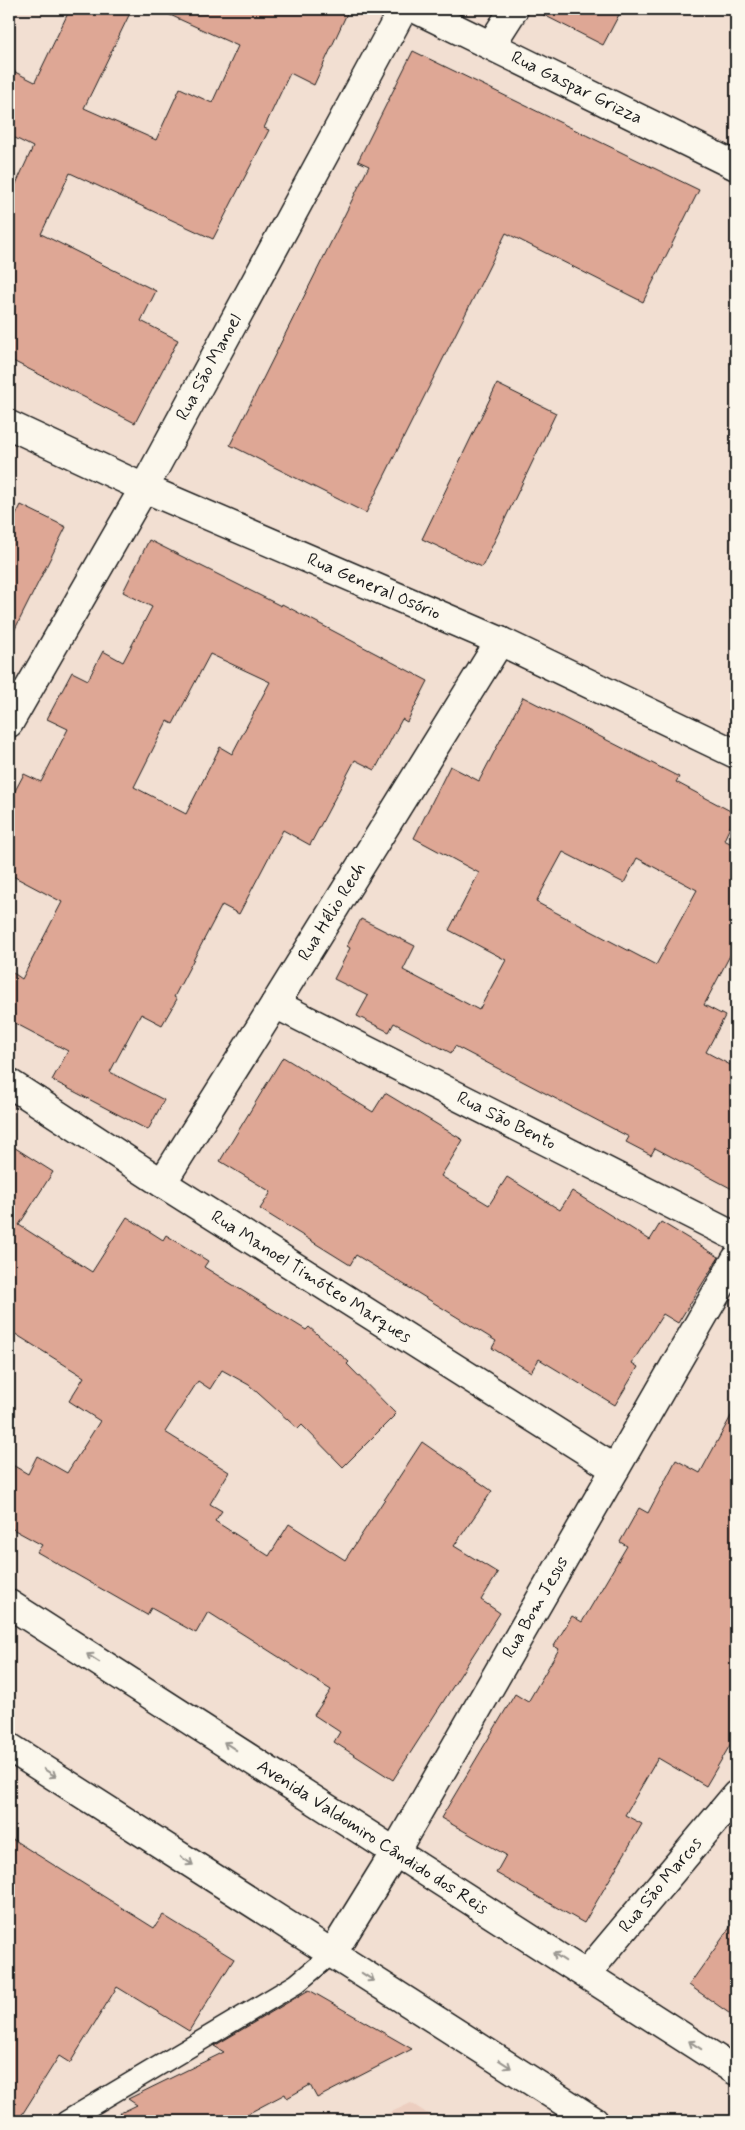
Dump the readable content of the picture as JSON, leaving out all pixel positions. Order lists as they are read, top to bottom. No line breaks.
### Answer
{"streets":{"street":["Rua Gaspar Grizza","Rua São Manoel","Rua General Osório","Rua Hélio Rech","Rua São Bento","Rua Manoel Timóteo Marques","Rua Bom Jesus","Avenida Valdomiro Cândido dos Reis","Rua São Marcos"]},"crossings":[["Rua São Manoel","Rua General Osório"],["Rua General Osório","Rua Hélio Rech"],["Rua Hélio Rech","Rua São Bento"],["Rua Hélio Rech","Rua Manoel Timóteo Marques"],["Rua Manoel Timóteo Marques","Rua Bom Jesus"],["Rua Bom Jesus","Avenida Valdomiro Cândido dos Reis"],["Avenida Valdomiro Cândido dos Reis","Rua São Marcos"]]}
